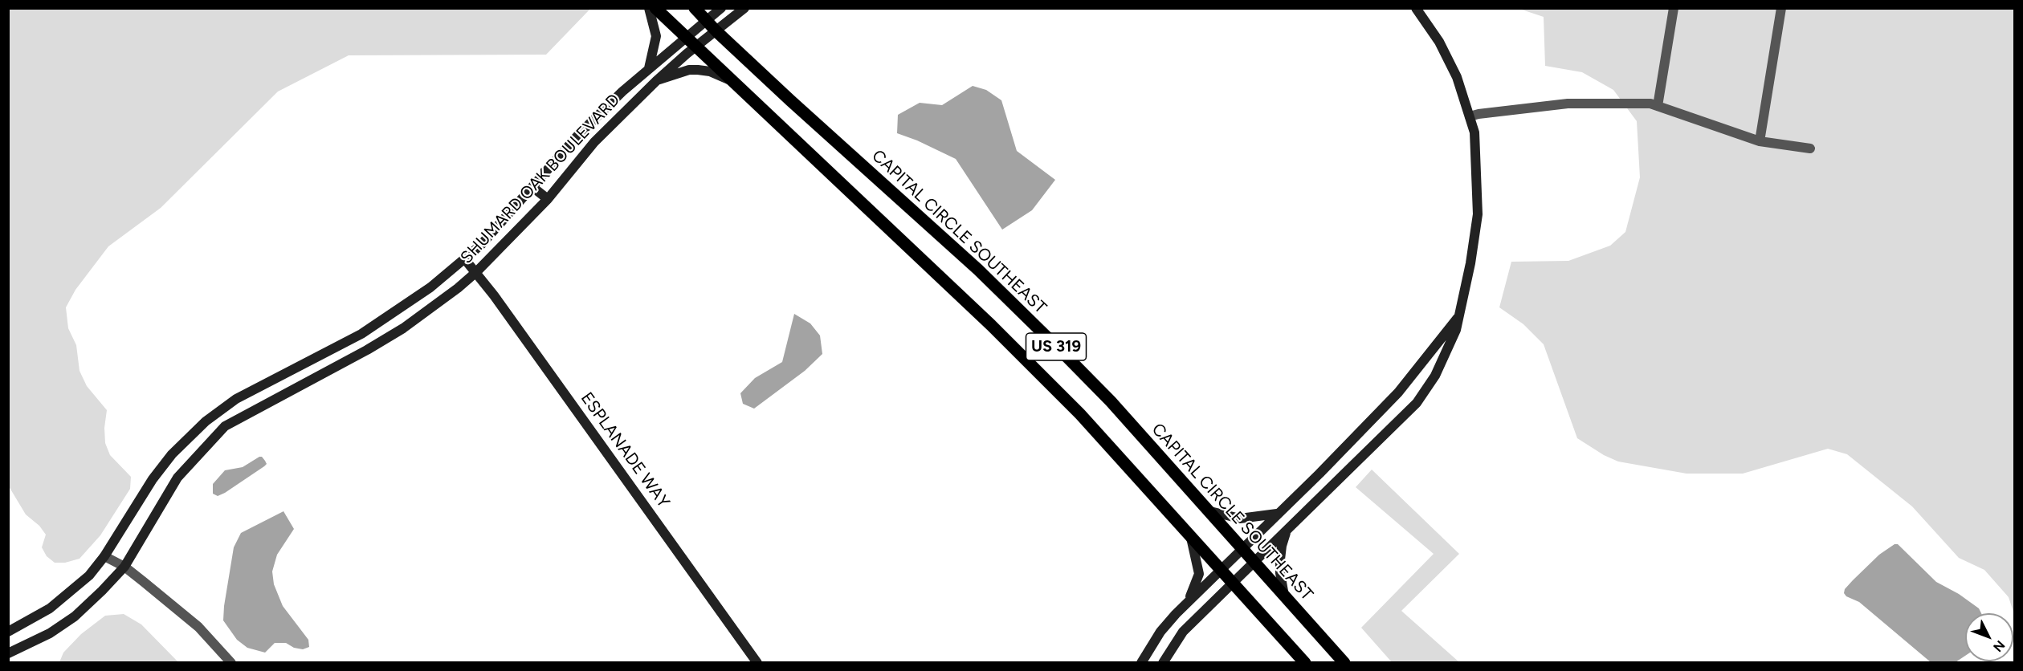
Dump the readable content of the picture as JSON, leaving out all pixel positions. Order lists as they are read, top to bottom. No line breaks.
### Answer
{"streets":{"main road":["CAPITAL CIRCLE SOUTHEAST","US 319"],"street":["SHUMARD OAK BOULEVARD","ESPLANADE WAY"]},"crossings":[["SHUMARD OAK BOULEVARD","CAPITAL CIRCLE SOUTHEAST"],["SHUMARD OAK BOULEVARD","US 319"],["SHUMARD OAK BOULEVARD","ESPLANADE WAY"]],"north":"bottom right"}
